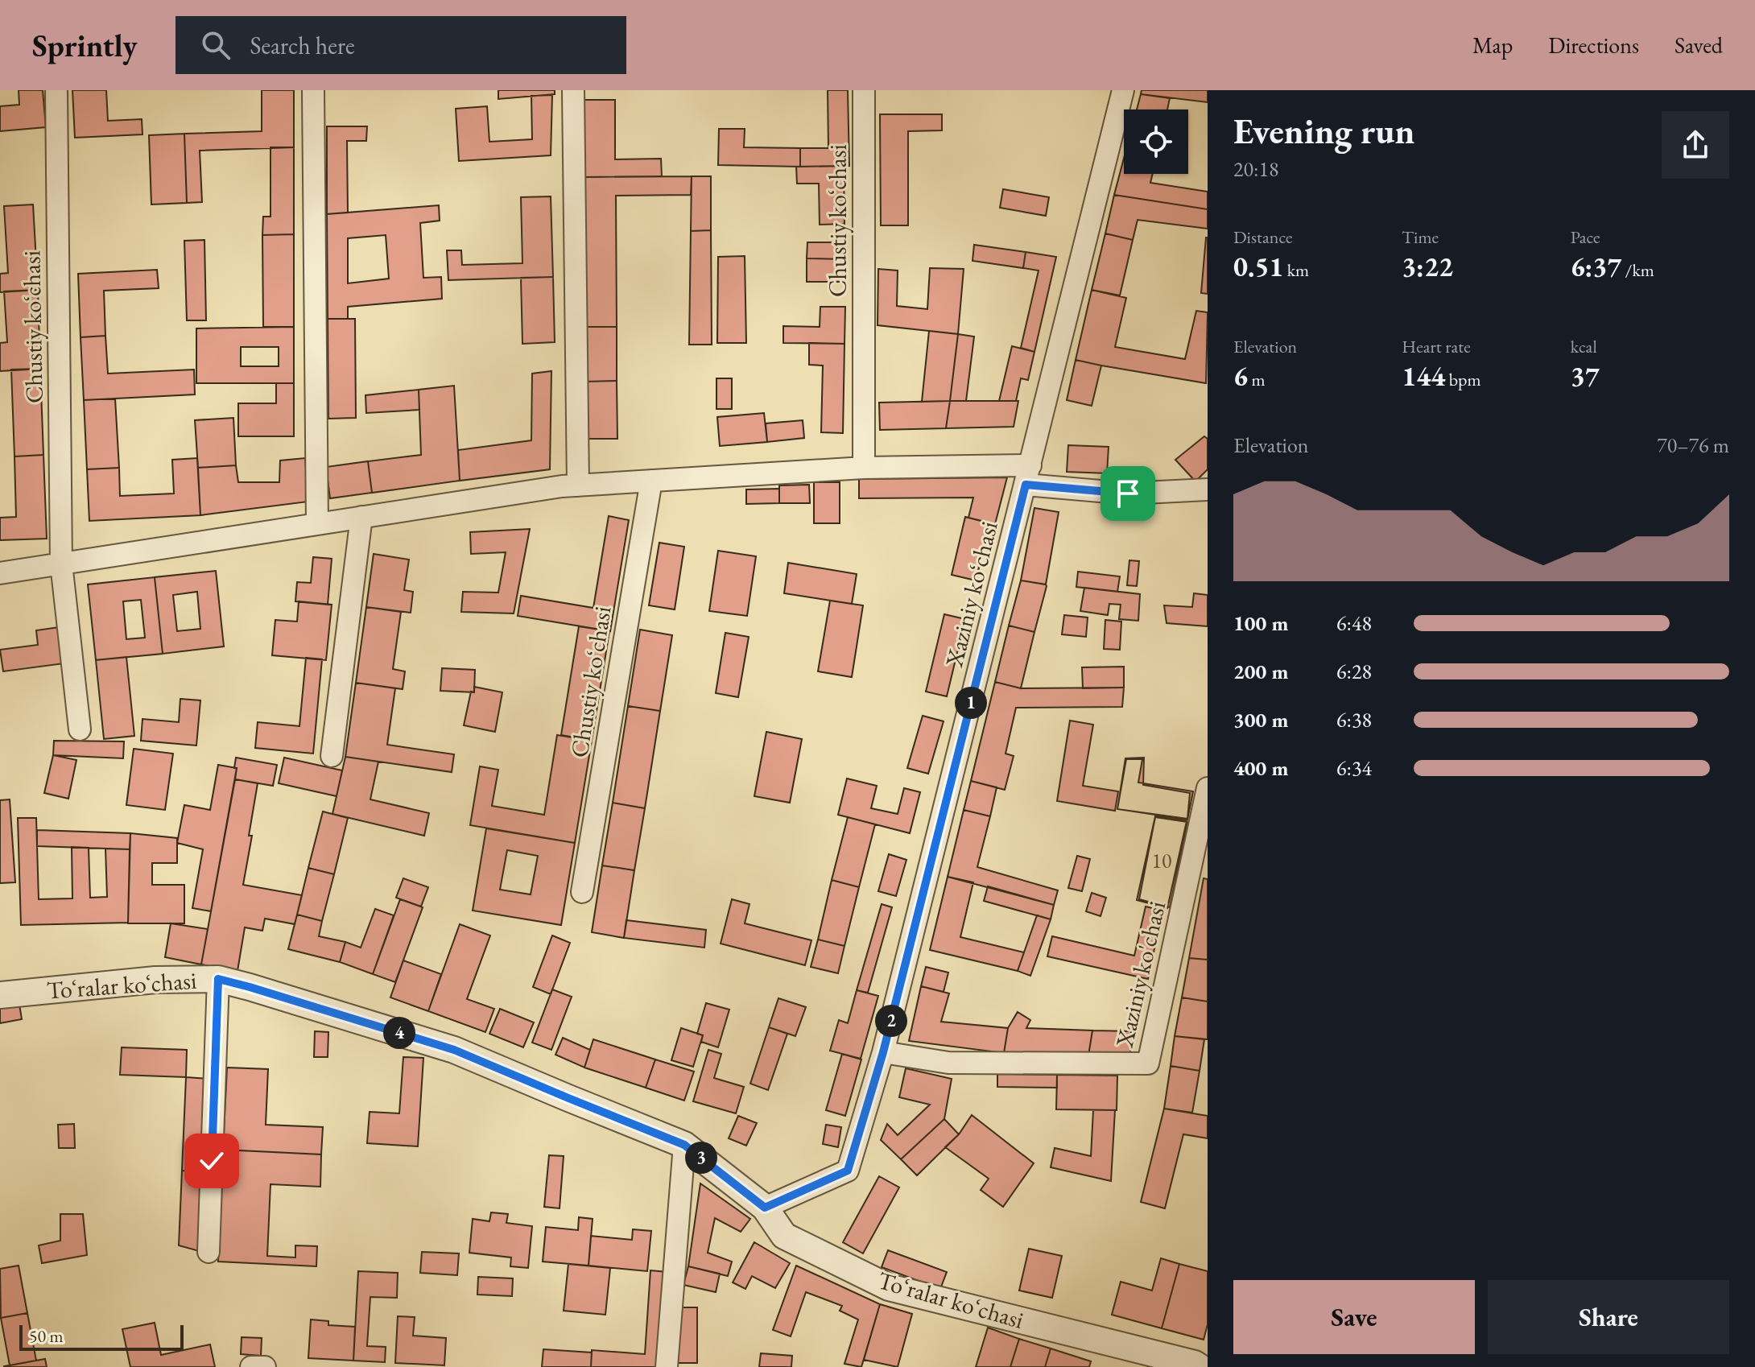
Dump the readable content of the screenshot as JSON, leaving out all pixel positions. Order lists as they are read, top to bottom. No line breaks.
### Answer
{"streets":{"street":["Chustiy koʻchasi","Xaziniy koʻchasi","Xaziniy ko'chasi","Toʻralar koʻchasi"]},"crossings":[["Xaziniy koʻchasi","Xaziniy ko'chasi"],["Xaziniy koʻchasi","Toʻralar koʻchasi"]],"house_numbers":["10"],"scale_bar":"50 m","page":{"header":"Sprintly","search":"Search here","nav":["Map","Directions","Saved"],"heading":["Evening run","20:18"],"stats":[["Distance","0.51 km"],["Time","3:22"],["Pace","6:37 /km"],["Elevation","6 m"],["Heart rate","144 bpm"],["kcal","37"]],"chart":["Elevation","70–76 m"],"list":[{"name":"100 m","note":"6:48"},{"name":"200 m","note":"6:28"},{"name":"300 m","note":"6:38"},{"name":"400 m","note":"6:34"}],"pins":["1","2","4","3"],"buttons":["Save","Share"],"scale":"50 m"}}
